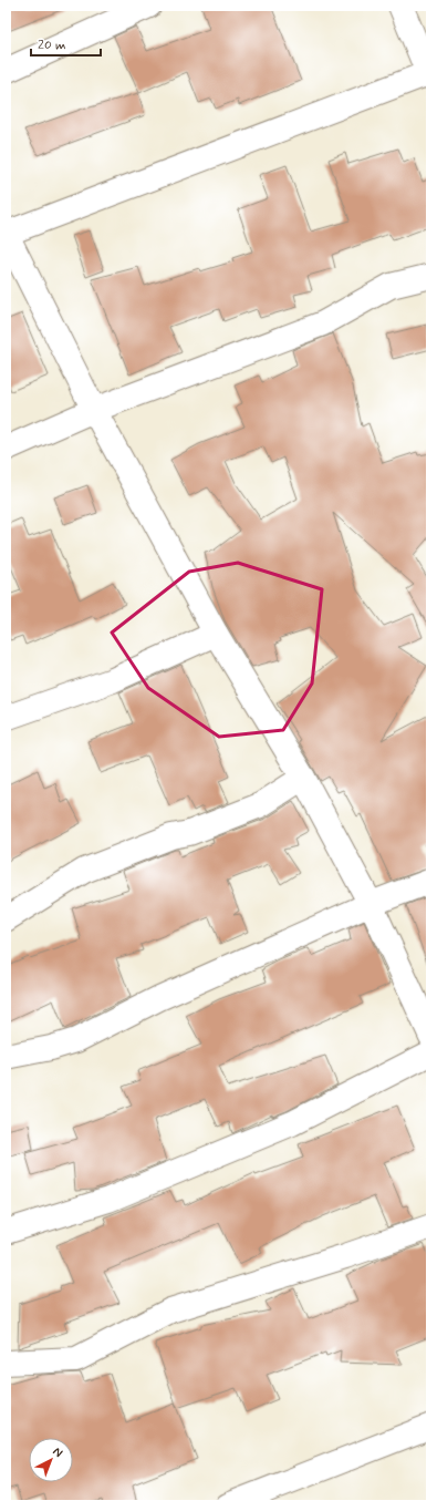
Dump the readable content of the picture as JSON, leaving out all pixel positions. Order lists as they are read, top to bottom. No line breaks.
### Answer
{"scale_bar":"20 m","north":"top right"}
